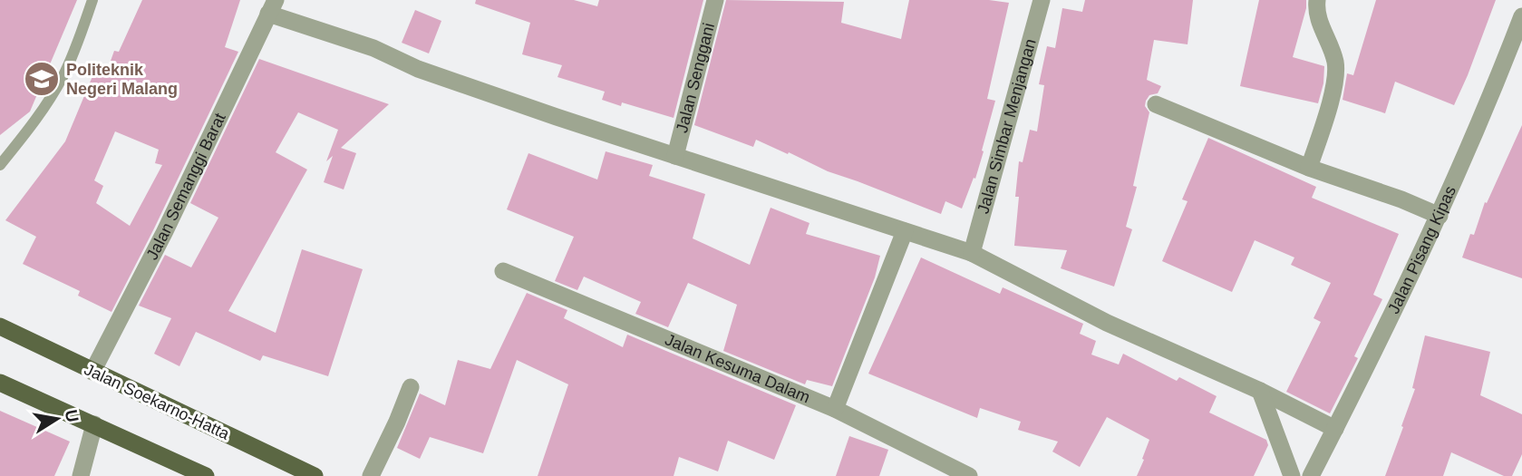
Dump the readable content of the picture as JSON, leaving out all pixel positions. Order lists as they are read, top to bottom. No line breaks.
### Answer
{"streets":{"main road":["Jalan Soekarno-Hatta"],"street":["Jalan Senggani","Jalan Simbar Menjangan","Jalan Semanggi Barat","Jalan Pisang Kipas","Jalan Kesuma Dalam"]},"crossings":[["Jalan Semanggi Barat","Jalan Soekarno-Hatta"]],"places":{"school or university":["Politeknik Negeri Malang"]},"north":"right"}
